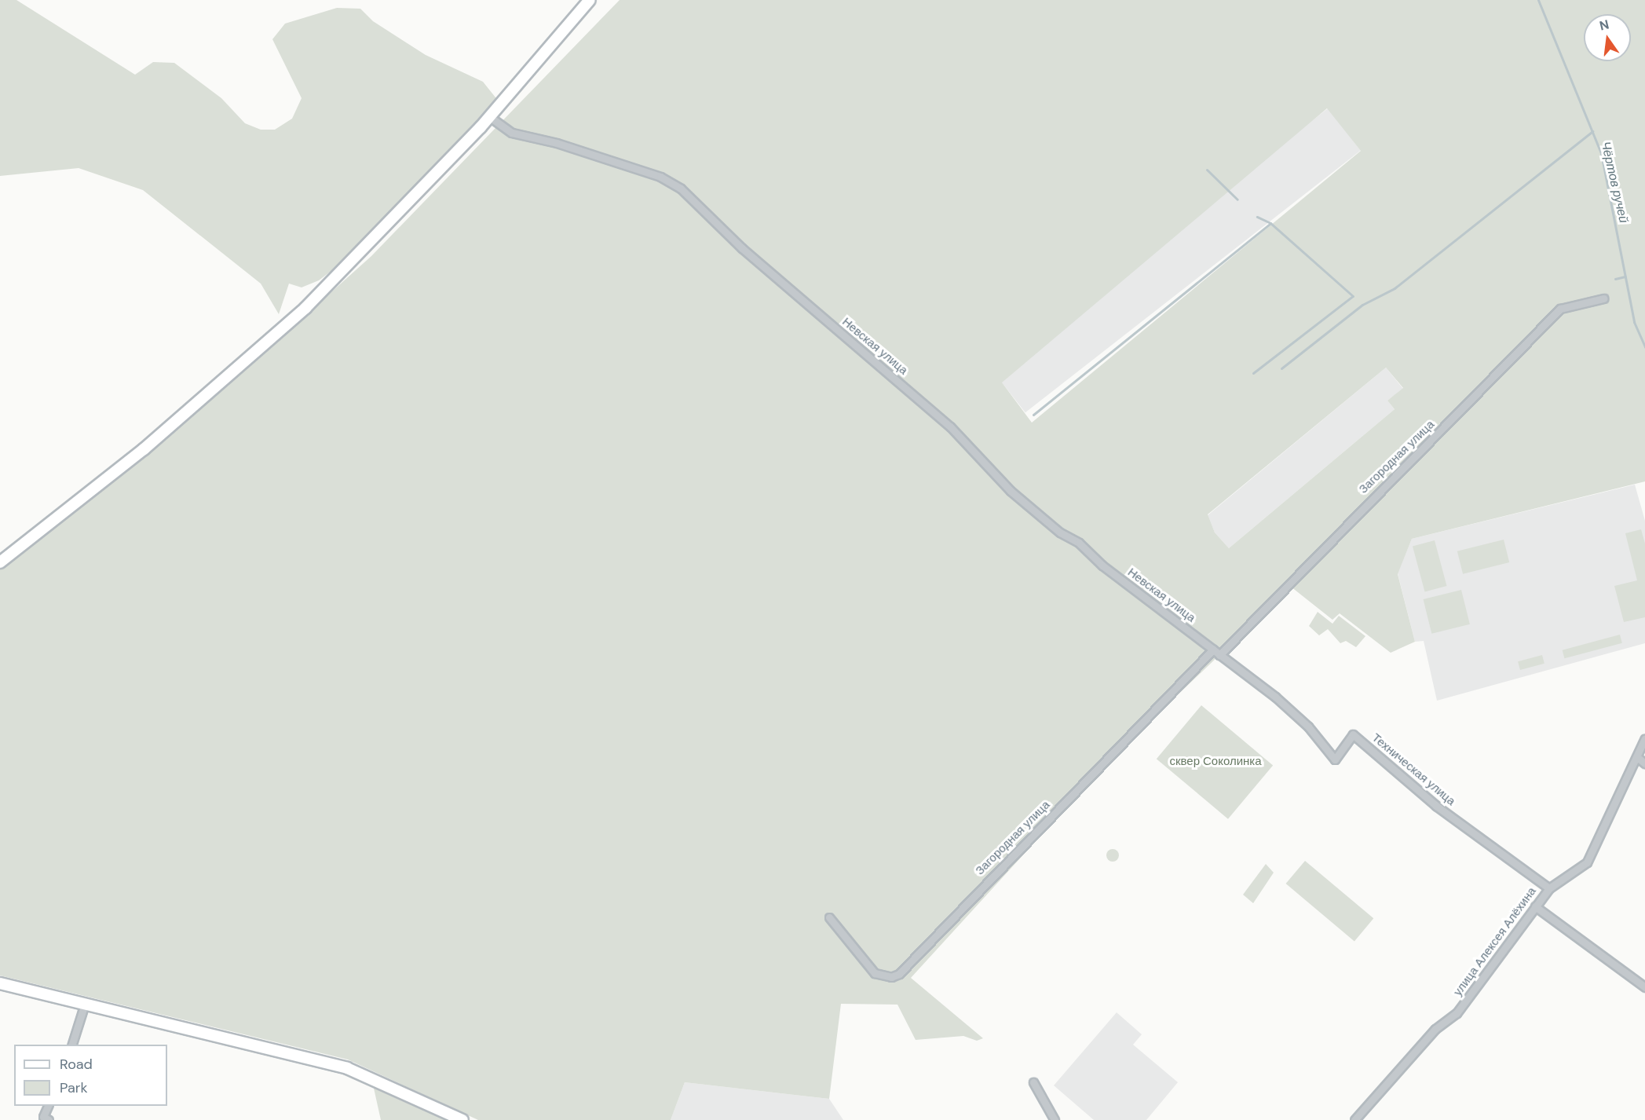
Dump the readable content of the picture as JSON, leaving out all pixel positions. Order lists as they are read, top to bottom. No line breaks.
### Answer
{"streets":{"street":["Невская улица","Загородная улица","Техническая улица","улица Алексея Алёхина"]},"crossings":[["Невская улица","Загородная улица"],["Невская улица","Техническая улица"],["Загородная улица","Техническая улица"],["Техническая улица","улица Алексея Алёхина"]],"water":["Чёртов ручей"],"parks":["сквер Соколинка"],"legend":["Road","Park"],"north":"top"}
